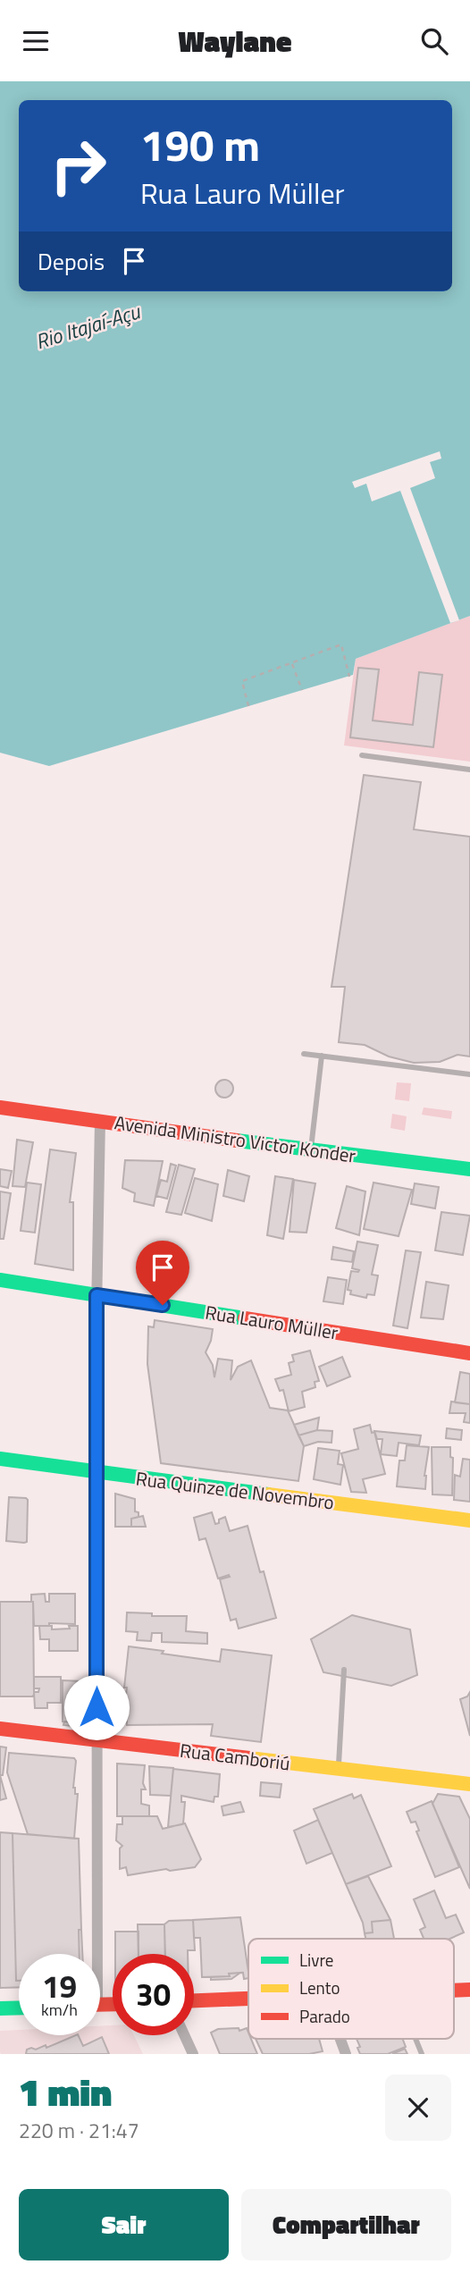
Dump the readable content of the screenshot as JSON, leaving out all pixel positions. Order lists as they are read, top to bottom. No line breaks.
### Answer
{"streets":{"main road":["Avenida Ministro Victor Konder","Rua Lauro Müller","Rua Quinze de Novembro","Rua Camboriú"]},"water":["Rio Itajaí-Açu"],"legend":["Livre","Lento","Parado"],"page":{"header":"Waylane","turn":["190 m","Rua Lauro Müller"],"then":"Depois","speed":"19 km/h","limit":"30","heading":["1 min","220 m · 21:47"],"buttons":["Sair","Compartilhar"]}}
